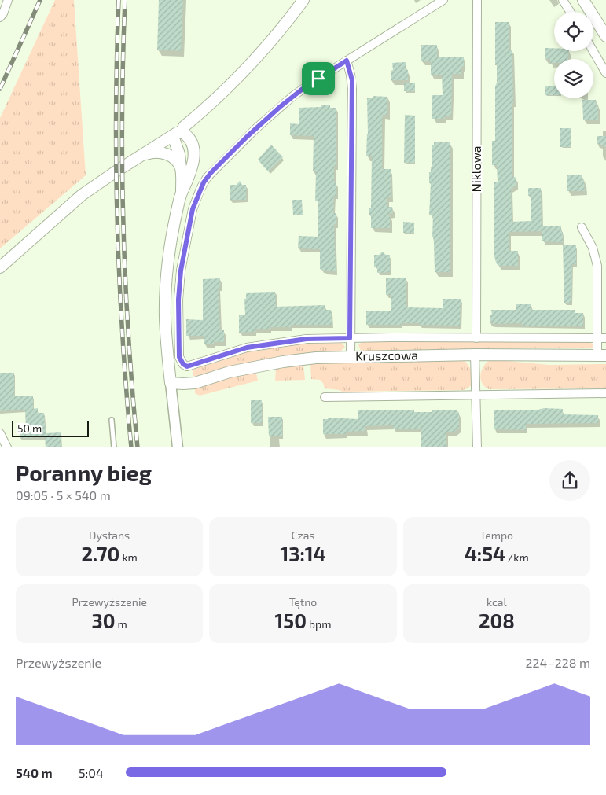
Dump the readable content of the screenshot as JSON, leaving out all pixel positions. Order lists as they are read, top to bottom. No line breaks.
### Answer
{"streets":{"main road":["Kruszcowa"],"street":["Niklowa"]},"scale_bar":"50 m","page":{"scale":"50 m","heading":["Poranny bieg","09:05 · 5 × 540 m"],"stats":[["Dystans","2.70 km"],["Czas","13:14"],["Tempo","4:54 /km"],["Przewyższenie","30 m"],["Tętno","150 bpm"],["kcal","208"]],"chart":["Przewyższenie","224–228 m"],"list":[{"name":"540 m","note":"5:04"}]}}
